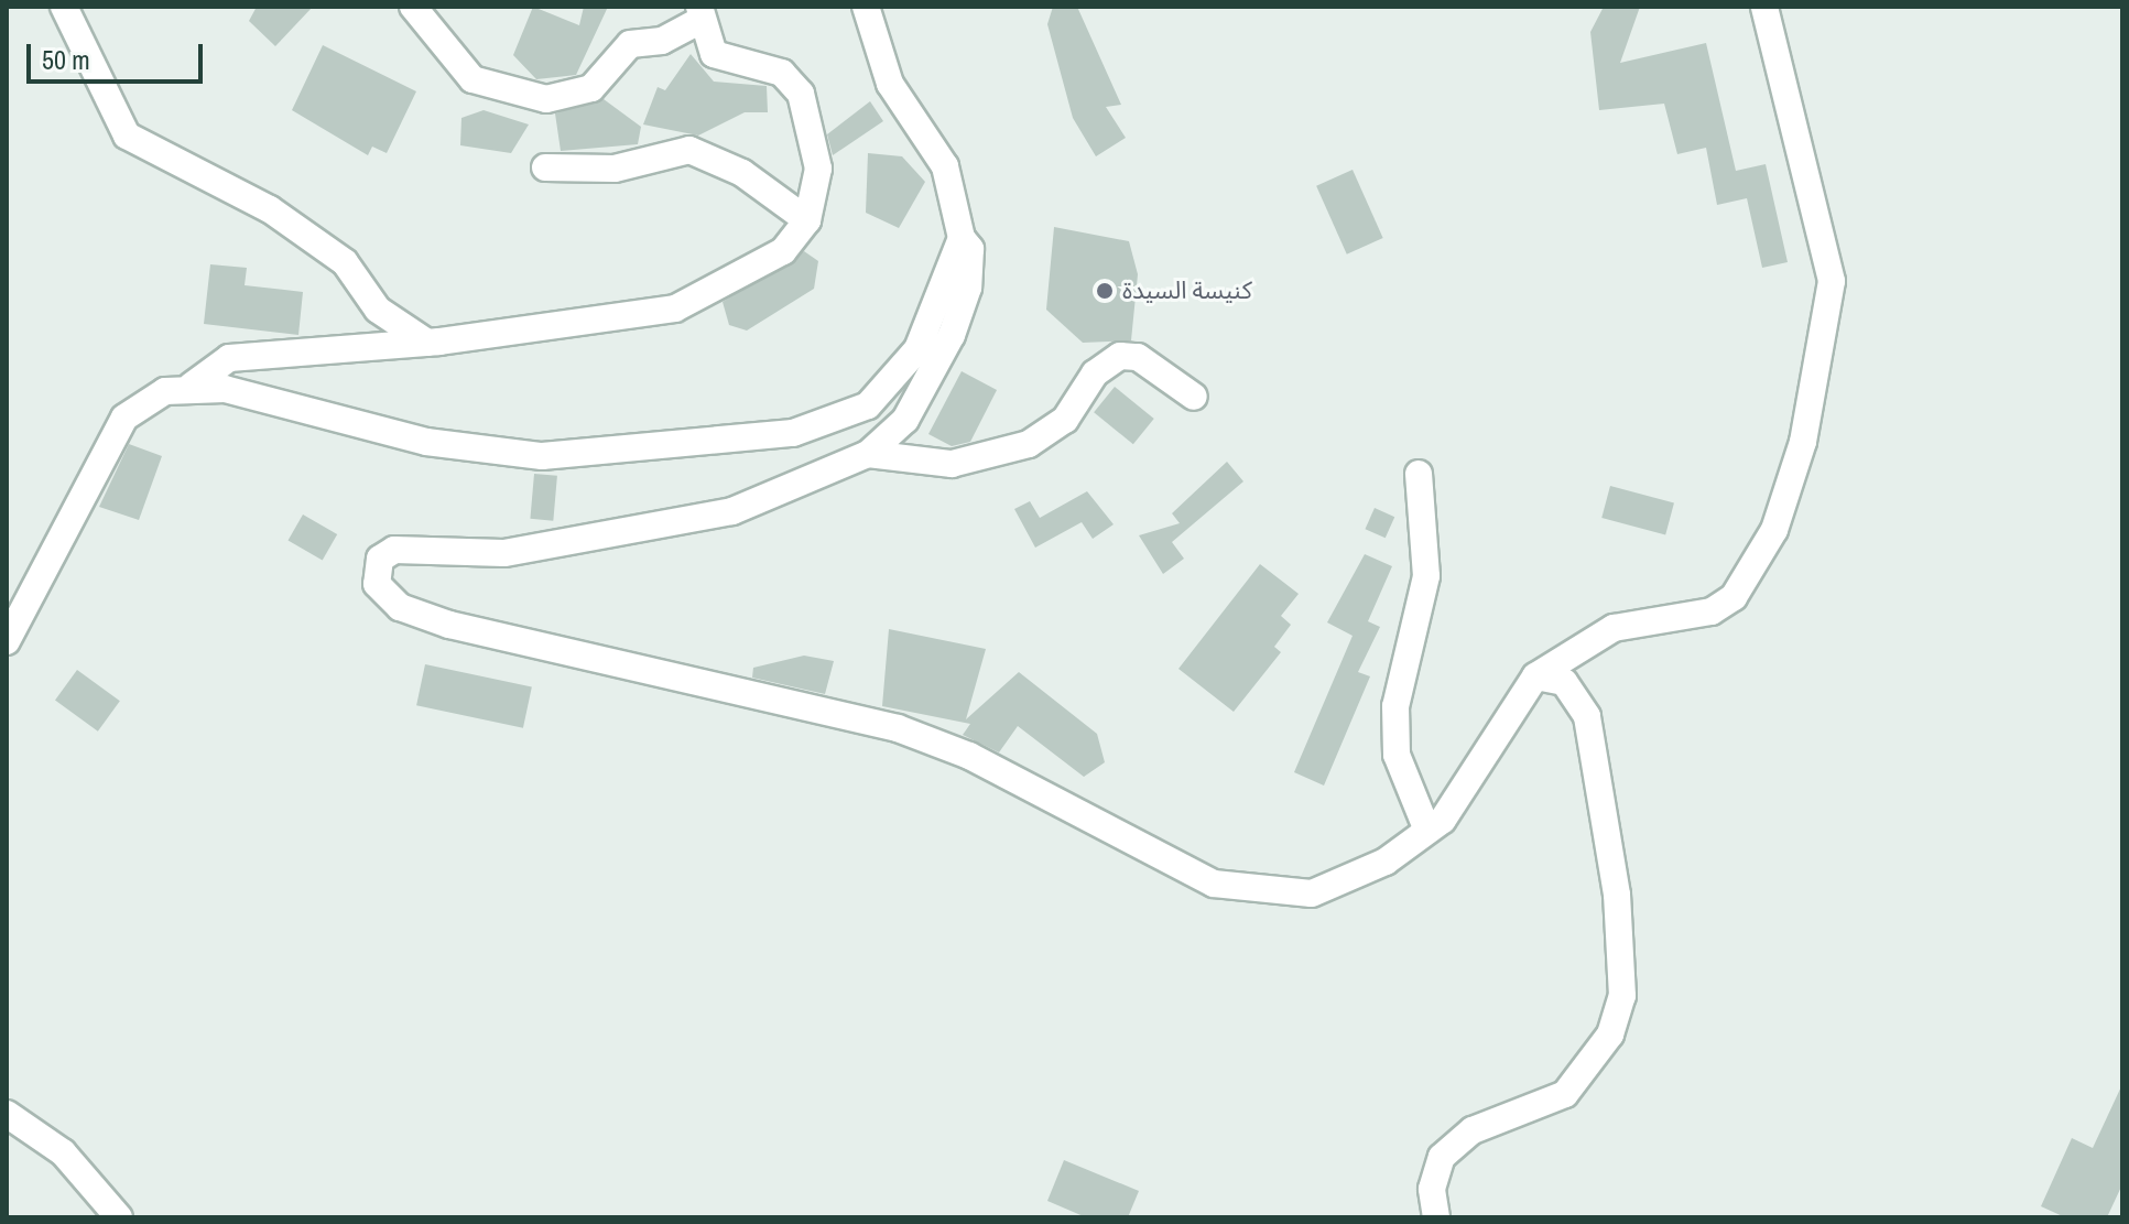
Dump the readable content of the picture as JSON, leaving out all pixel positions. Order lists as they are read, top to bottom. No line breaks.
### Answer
{"places":["كنيسة السيدة"],"scale_bar":"50 m"}
